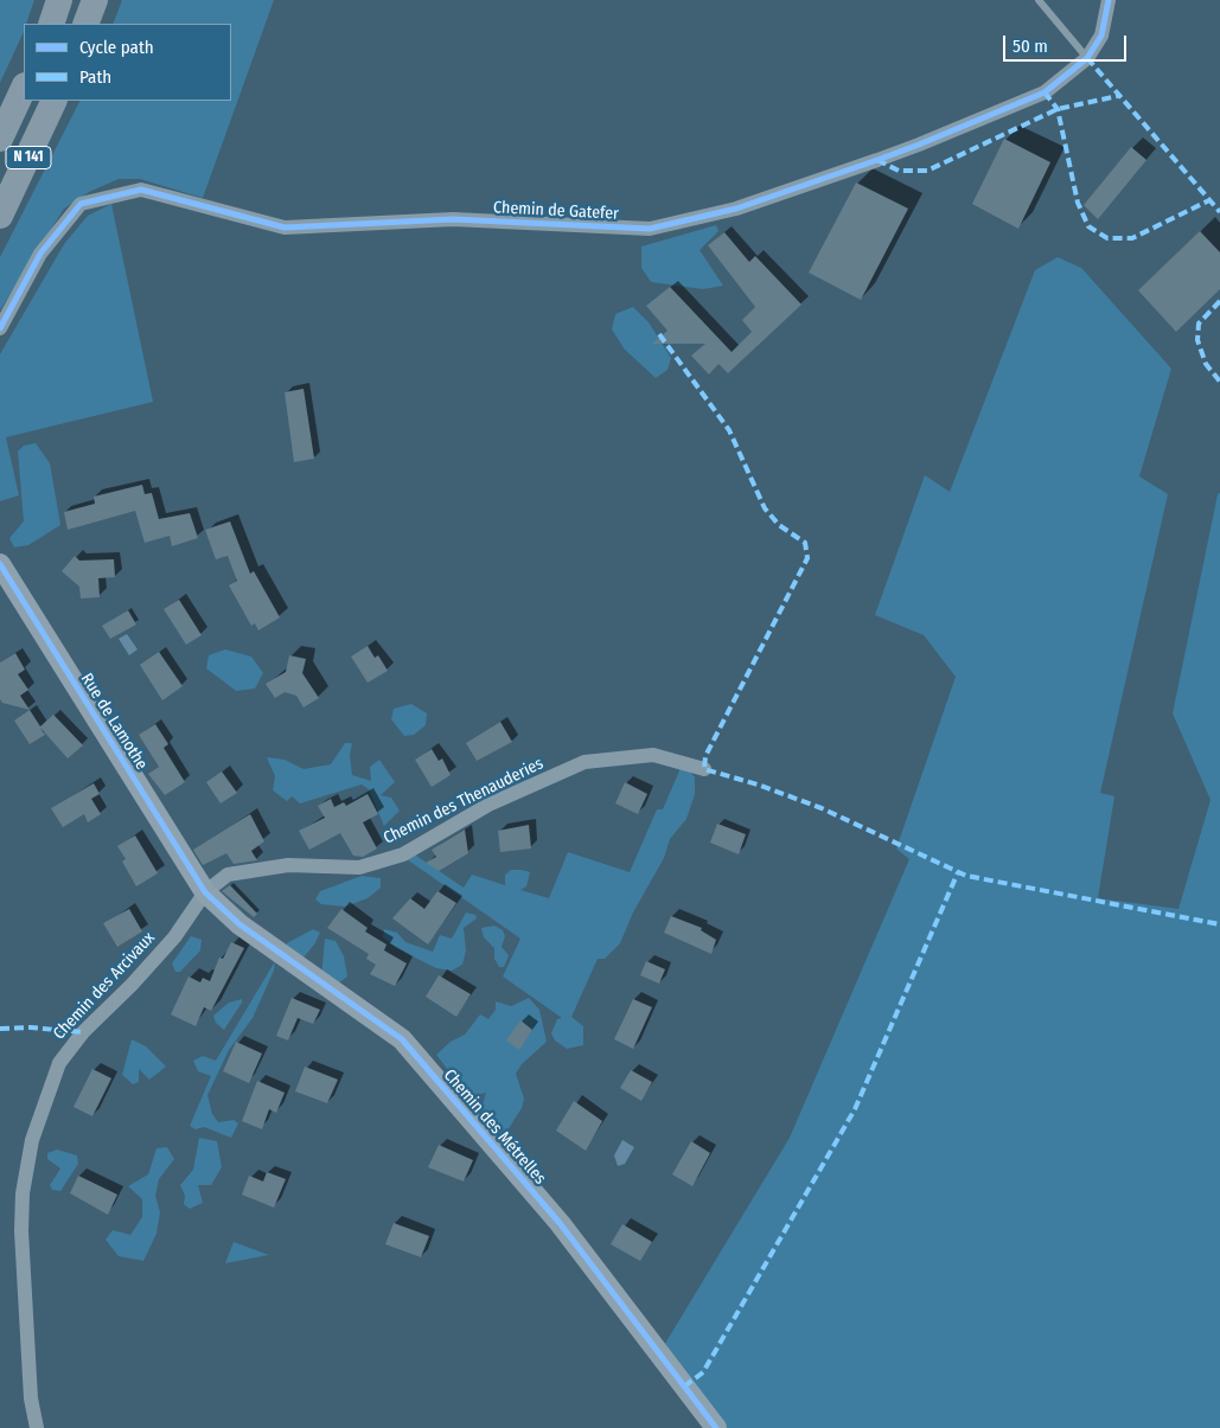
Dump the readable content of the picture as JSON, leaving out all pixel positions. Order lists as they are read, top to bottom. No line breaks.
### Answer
{"streets":{"highway":["N 141"],"street":["Chemin de Gatefer","Rue de Lamothe","Chemin des Thenauderies","Chemin des Arcivaux","Chemin des Métrelles"]},"crossings":[["Rue de Lamothe","Chemin des Thenauderies"],["Rue de Lamothe","Chemin des Arcivaux"],["Rue de Lamothe","Chemin des Métrelles"],["Chemin des Thenauderies","Chemin des Arcivaux"],["Chemin des Thenauderies","Chemin des Métrelles"],["Chemin des Arcivaux","Chemin des Métrelles"]],"legend":["Cycle path","Path"],"scale_bar":"50 m"}
